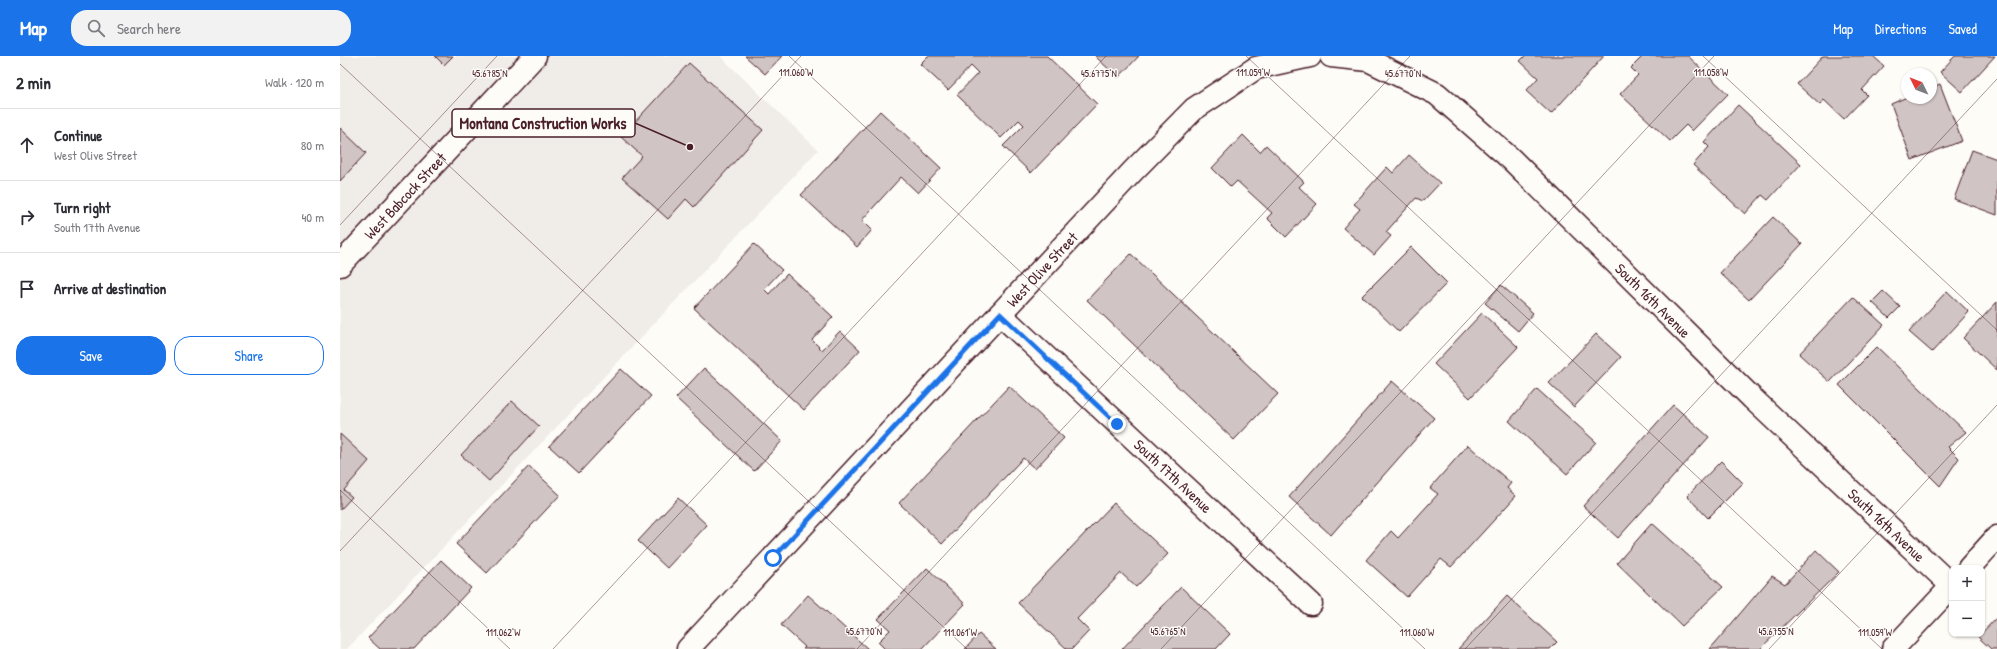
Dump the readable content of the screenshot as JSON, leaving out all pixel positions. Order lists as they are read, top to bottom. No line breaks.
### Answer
{"streets":{"street":["West Babcock Street","West Olive Street","South 16th Avenue","South 17th Avenue"]},"crossings":[["West Olive Street","South 17th Avenue"]],"places":["Montana Construction Works"],"north":"top left","page":{"header":"Map","search":"Search here","nav":["Map","Directions","Saved"],"heading":["2 min","Walk · 120 m"],"list":[["Continue","West Olive Street","80 m"],["Turn right","South 17th Avenue","40 m"],"Arrive at destination"],"buttons":["Save","Share"],"map_buttons":["+","−"]},"coordinates":["111.060°W","111.059°W","111.058°W","45.6785°N","45.6775°N","45.6770°N","45.6765°N","45.6755°N","111.062°W","111.061°W"]}
